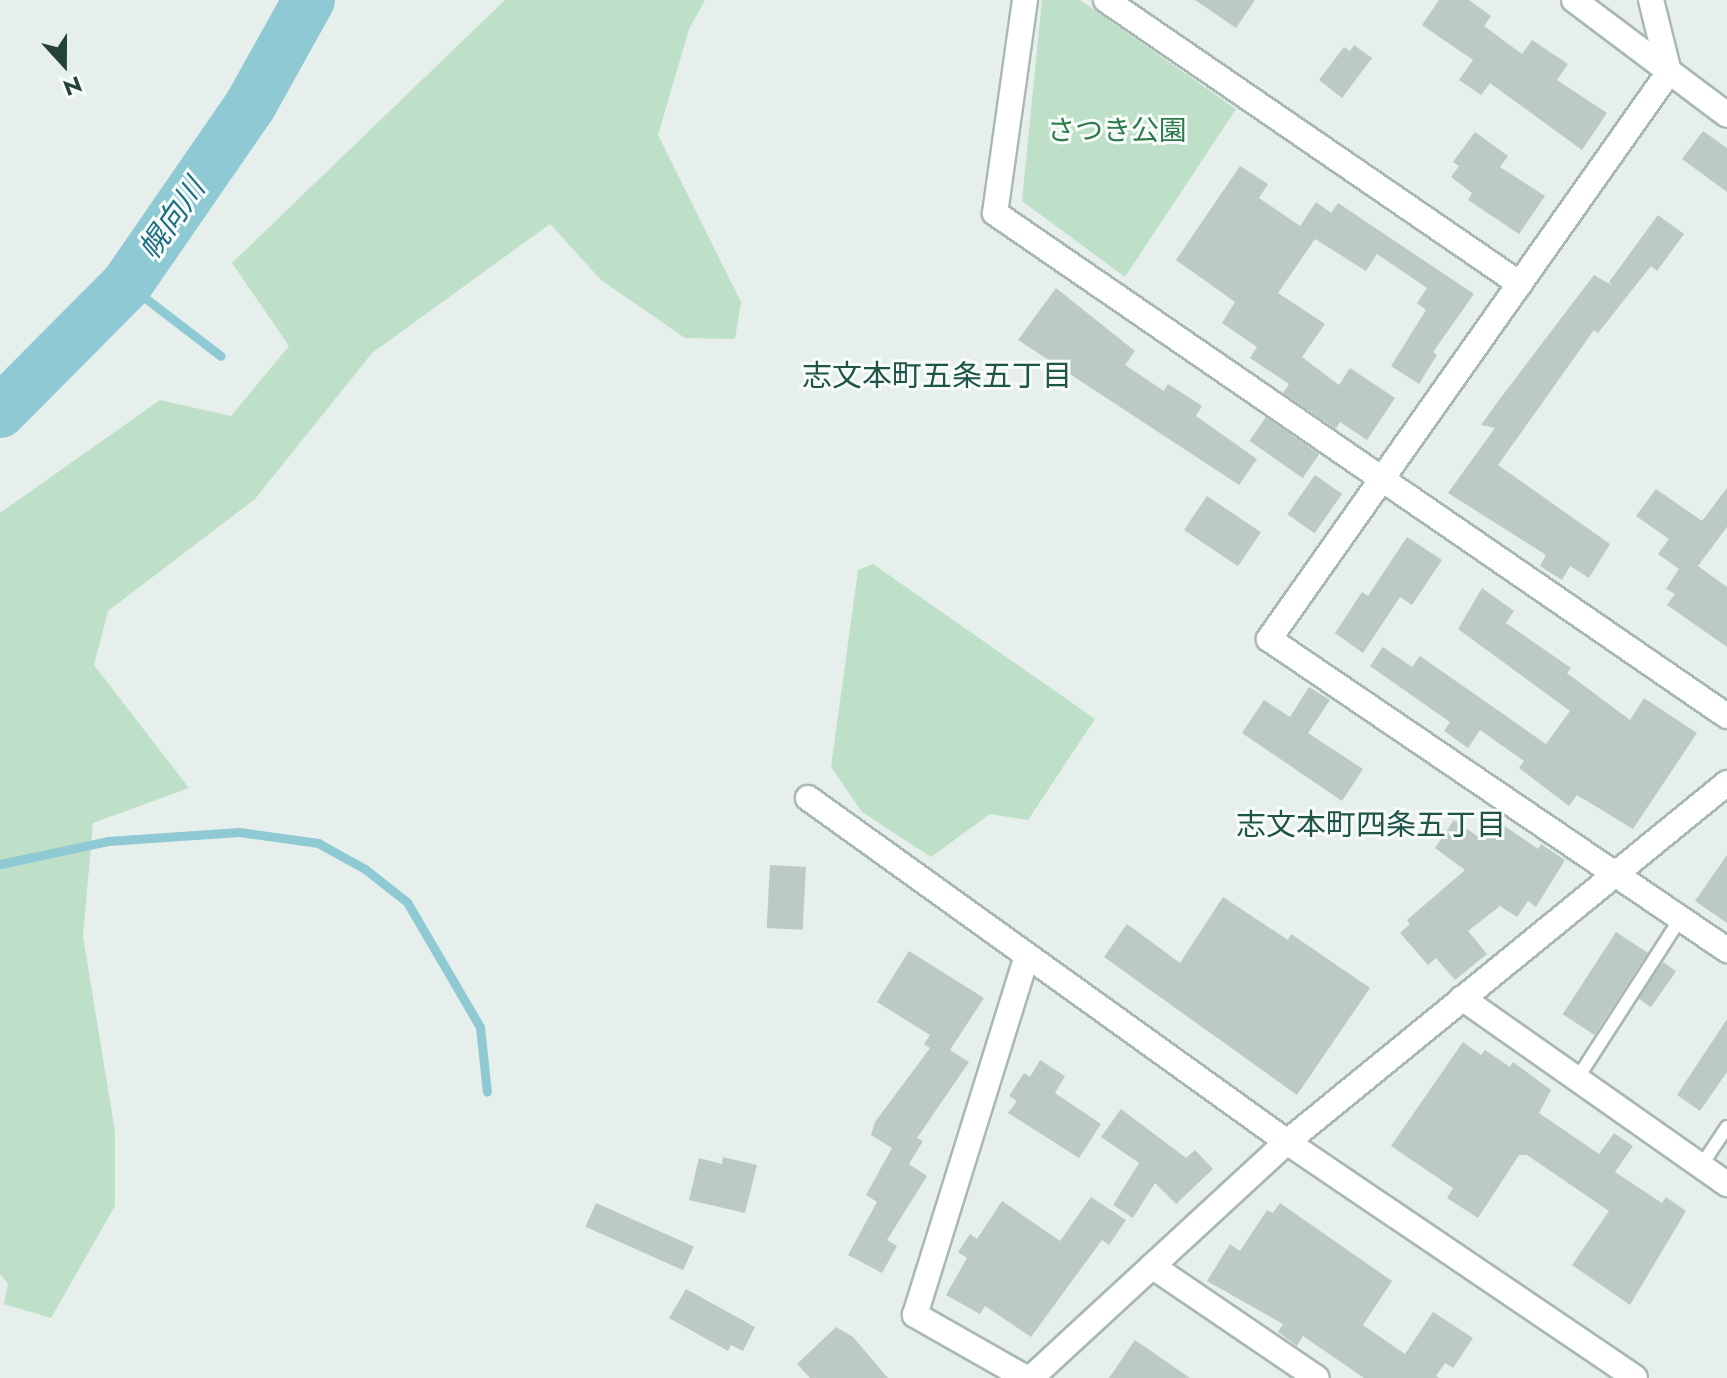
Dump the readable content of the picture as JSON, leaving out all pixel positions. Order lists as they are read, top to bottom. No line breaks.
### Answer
{"districts":["志文本町五条五丁目","志文本町四条五丁目"],"water":["幌向川"],"parks":["さつき公園"],"north":"bottom"}
